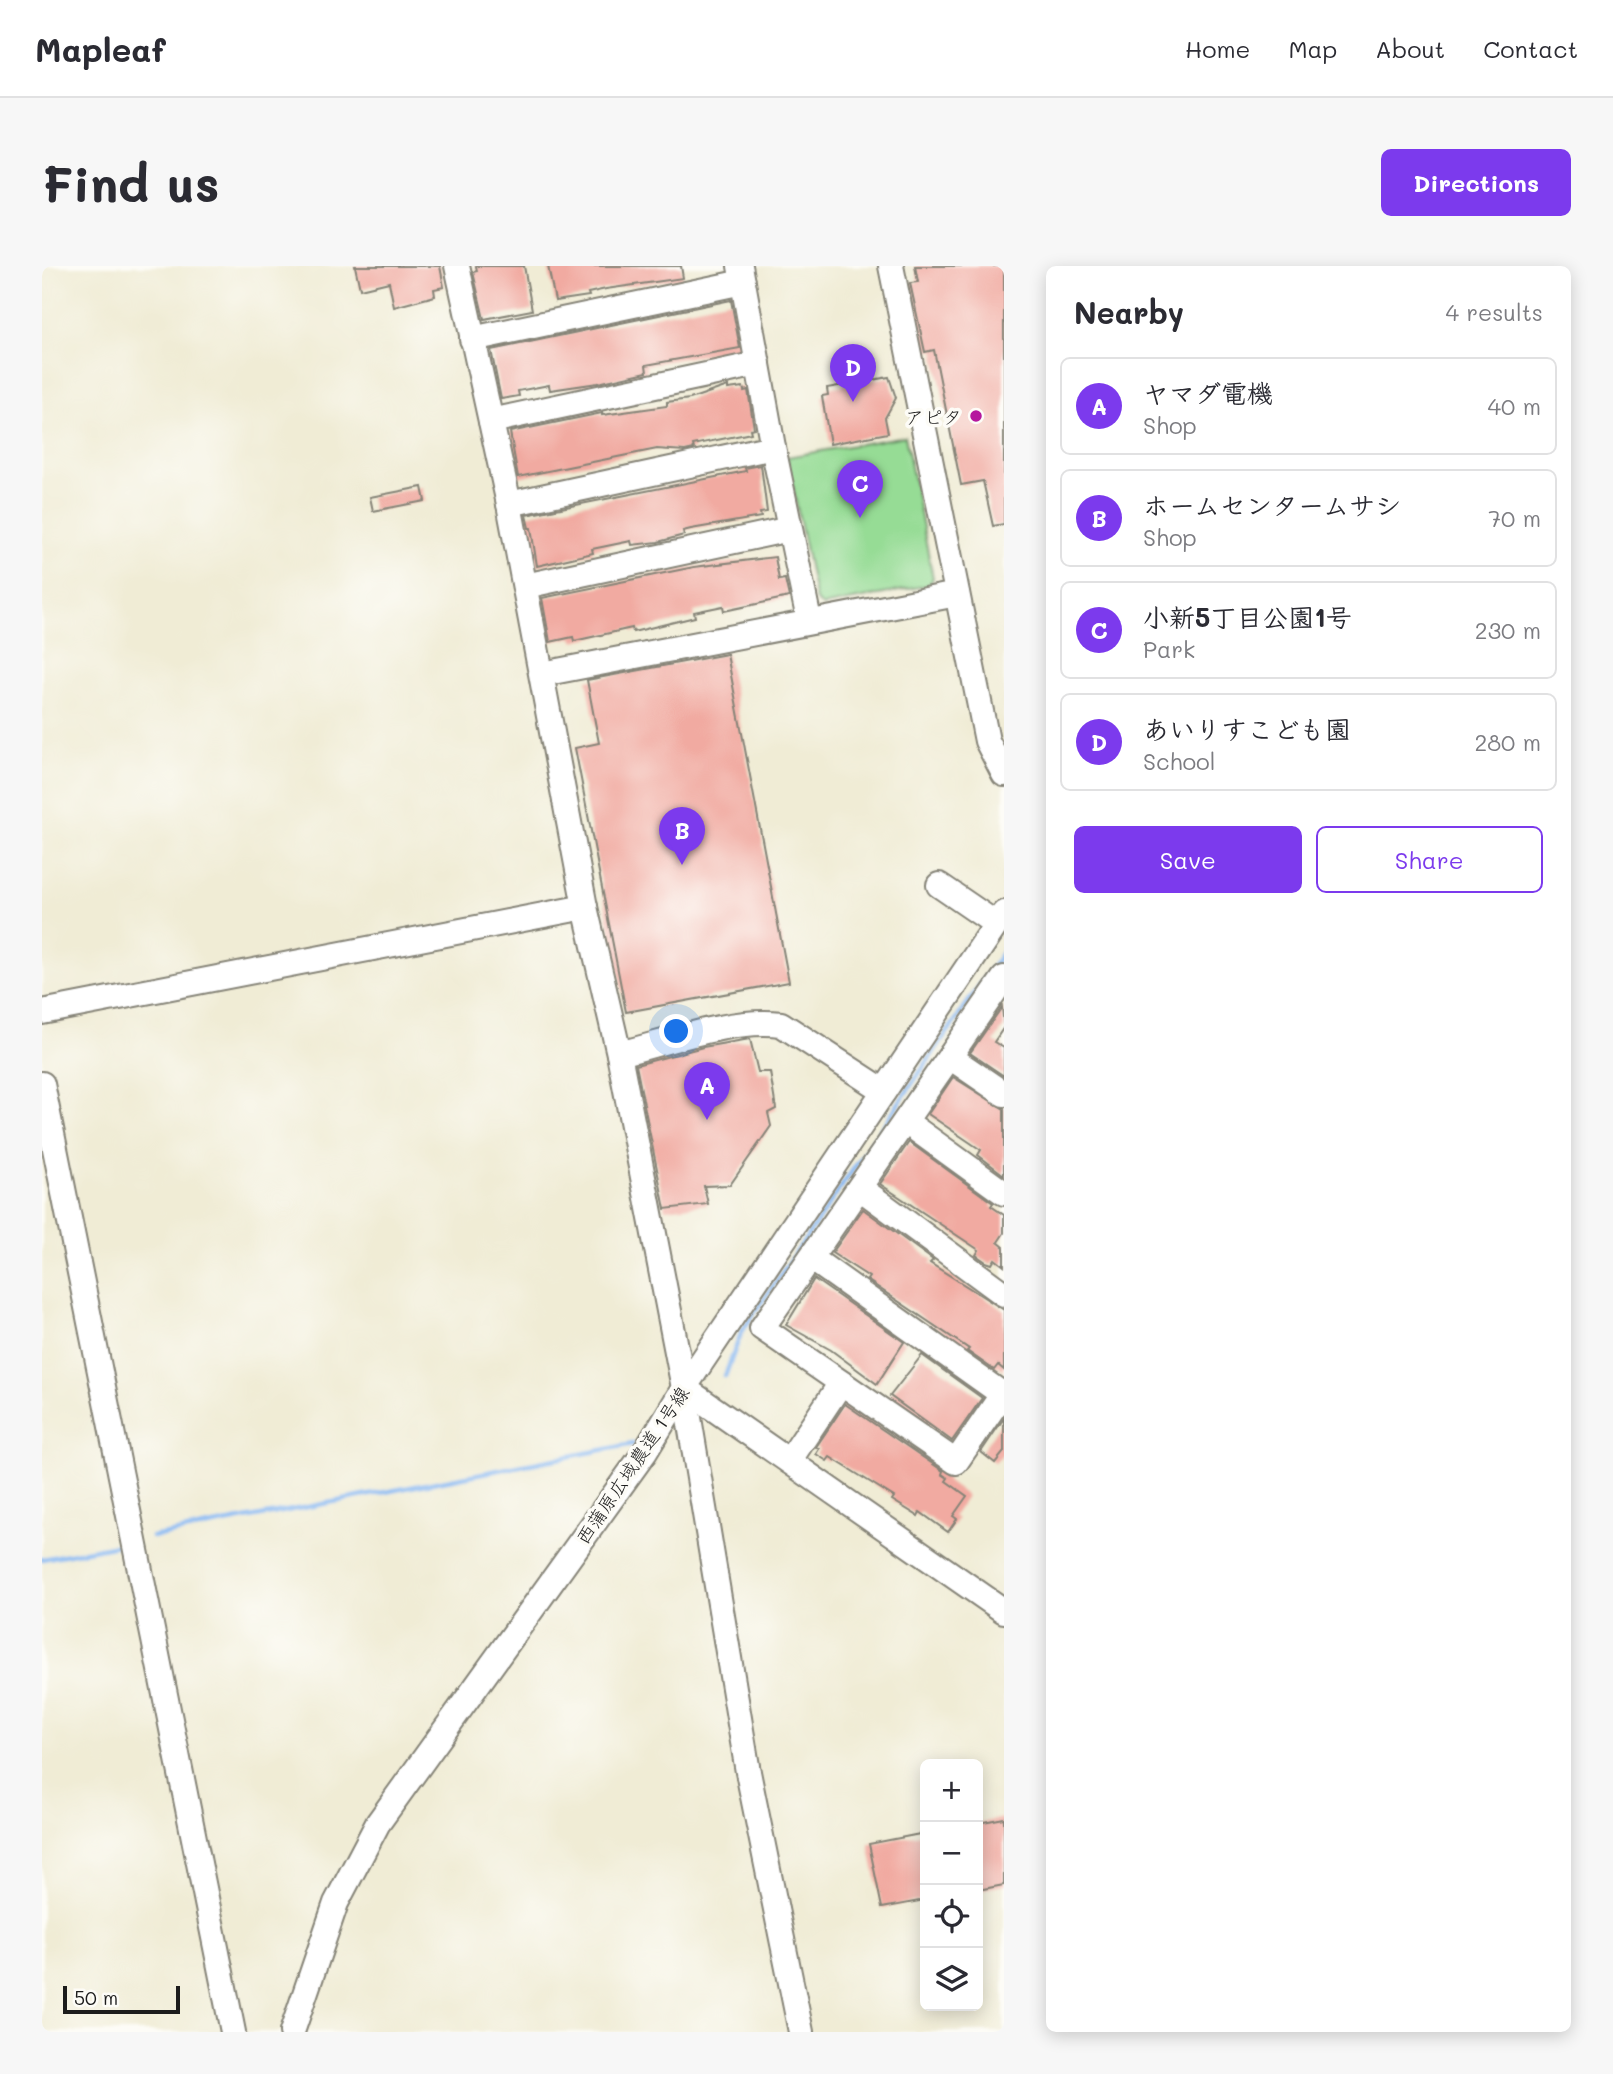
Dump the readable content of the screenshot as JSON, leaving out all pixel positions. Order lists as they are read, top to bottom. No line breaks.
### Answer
{"streets":{"street":["西蒲原広域農道 1号線"]},"places":["アピタ"],"scale_bar":"50 m","page":{"header":"Mapleaf","nav":["Home","Map","About","Contact"],"buttons":["Directions",["Save","Share"]],"title":"Find us","heading":["Nearby","4 results"],"pins":["D","C","B","A"],"list":[{"mark":"A","name":"ヤマダ電機","note":"Shop","value":"40 m"},{"mark":"B","name":"ホームセンタームサシ","note":"Shop","value":"70 m"},{"mark":"C","name":"小新5丁目公園1号","note":"Park","value":"230 m"},{"mark":"D","name":"あいりすこども園","note":"School","value":"280 m"}],"map_buttons":["+","−"],"scale":"50 m"}}
